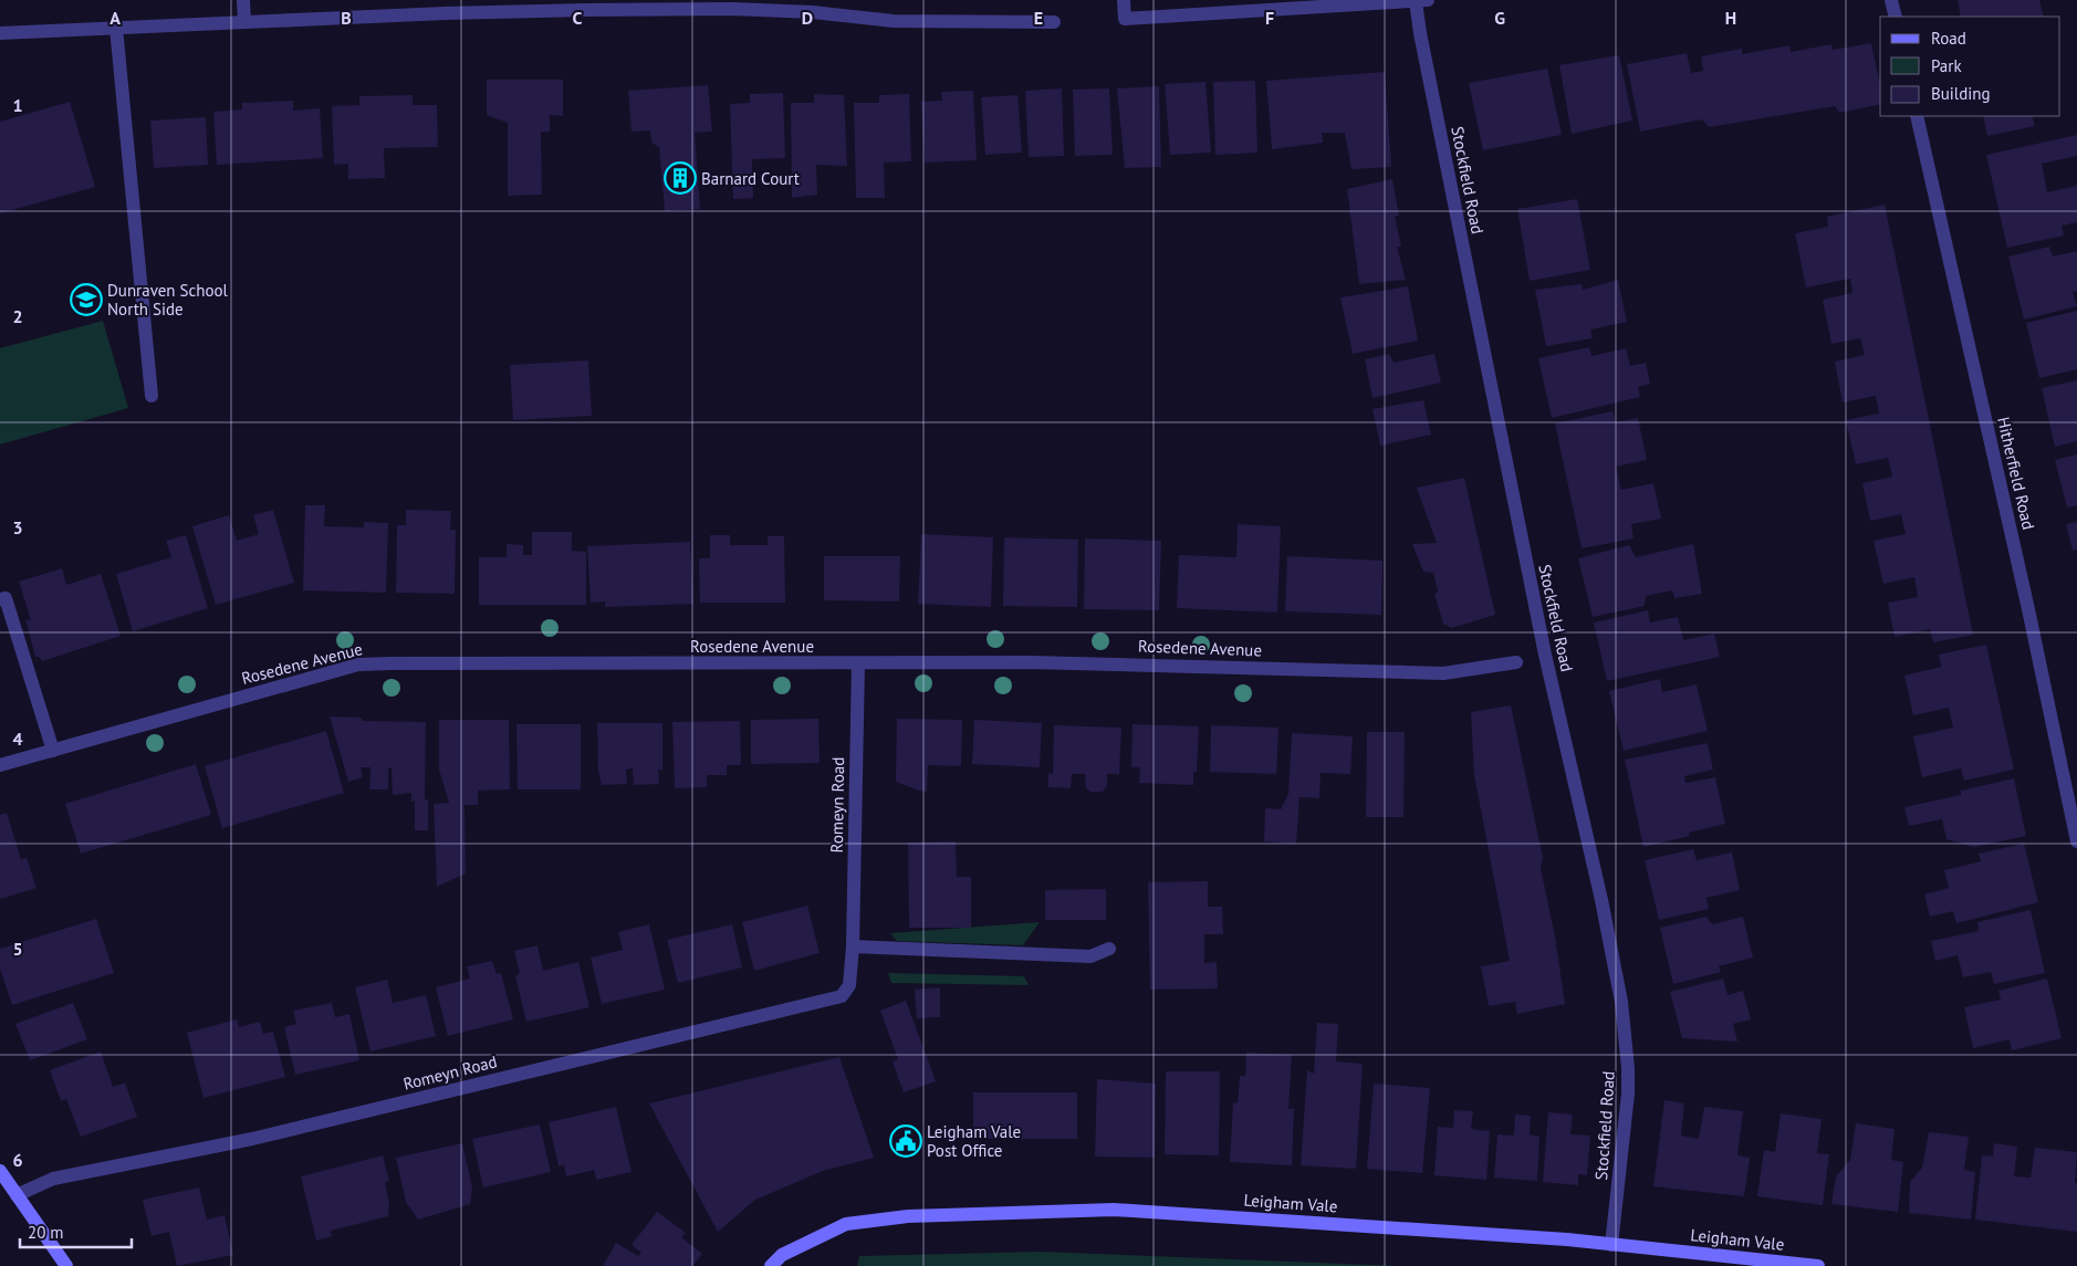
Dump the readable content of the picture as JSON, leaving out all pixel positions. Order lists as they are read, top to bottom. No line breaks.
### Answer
{"streets":{"street":["Stockfield Road","Hitherfield Road","Rosedene Avenue","Romeyn Road","Leigham Vale"]},"crossings":[["Stockfield Road","Leigham Vale"],["Rosedene Avenue","Romeyn Road"]],"places":{"building":["Barnard Court"],"school or university":["Dunraven School North Side"],"public building":["Leigham Vale Post Office"]},"legend":["Road","Park","Building"],"scale_bar":"20 m","grid":{"columns":["A","B","C","D","E","F","G","H"],"rows":["1","2","3","4","5","6"]}}
